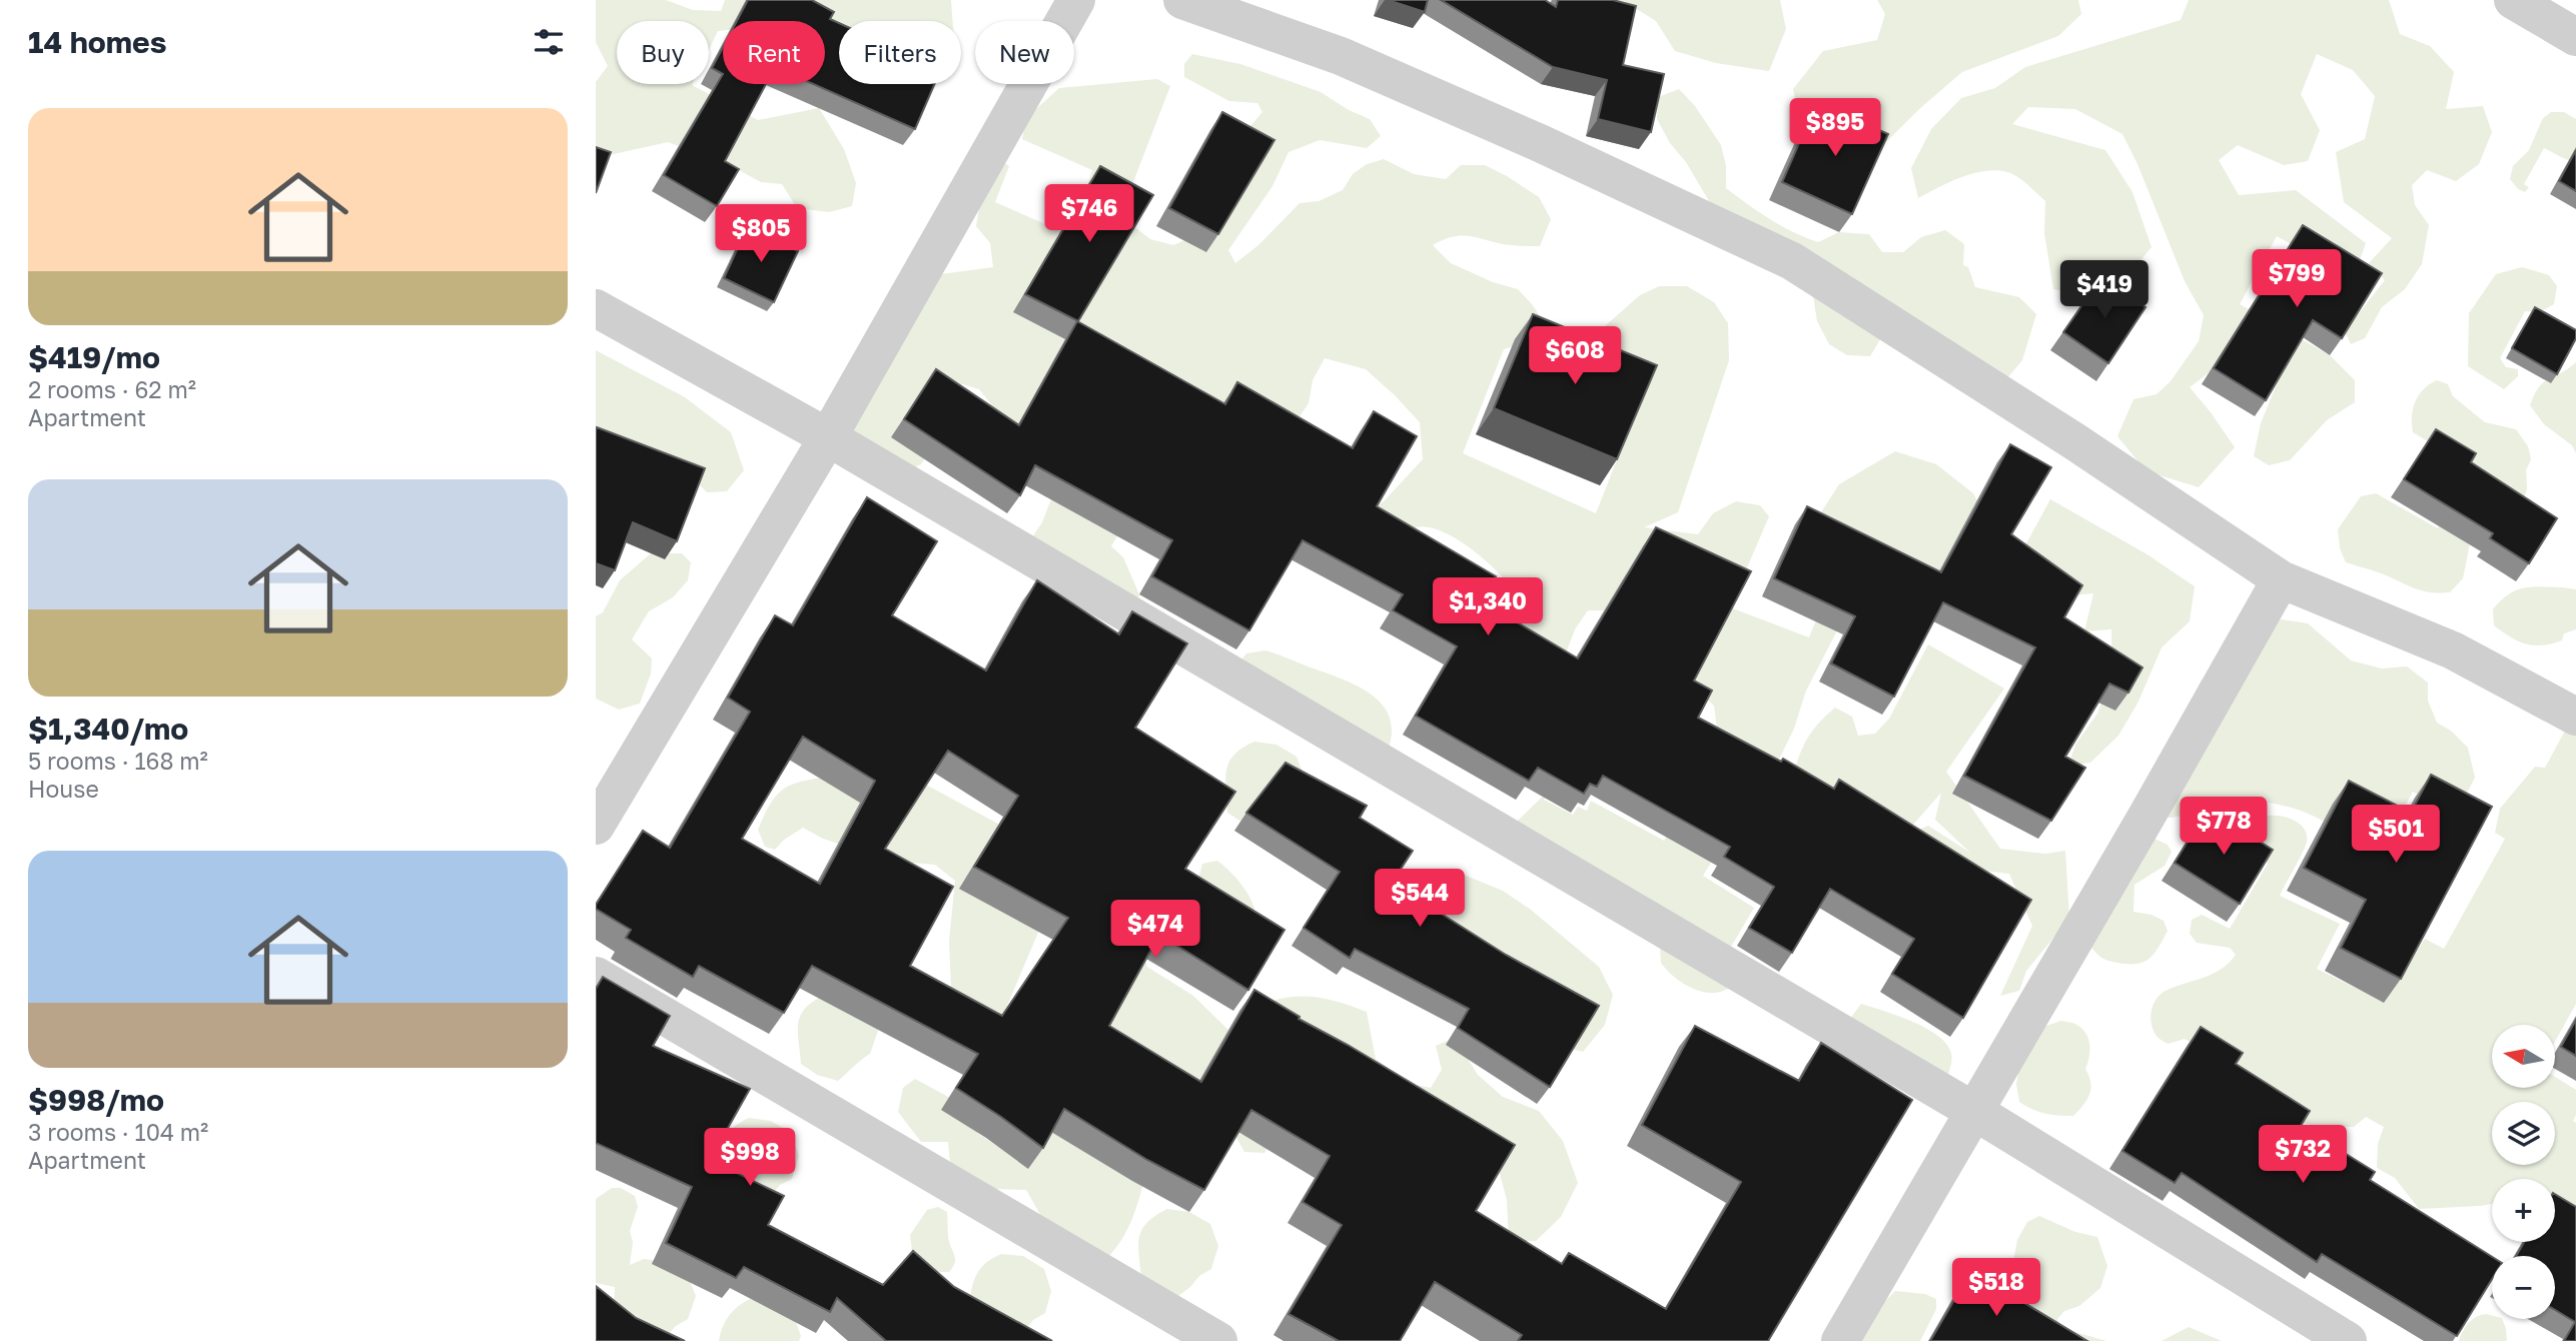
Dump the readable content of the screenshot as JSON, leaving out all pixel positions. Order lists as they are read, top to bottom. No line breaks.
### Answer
{"north":"left","page":{"heading":"14 homes","chip":["Buy","Rent","Filters","New"],"list":[{"name":"$419/mo","note":"2 rooms · 62 m² · Apartment"},{"name":"$1,340/mo","note":"5 rooms · 168 m² · House"},{"name":"$998/mo","note":"3 rooms · 104 m² · Apartment"}],"price":["$895","$746","$805","$799","$419","$608","$1,340","$778","$501","$544","$474","$732","$998","$518"],"map_buttons":["+","−"]}}
